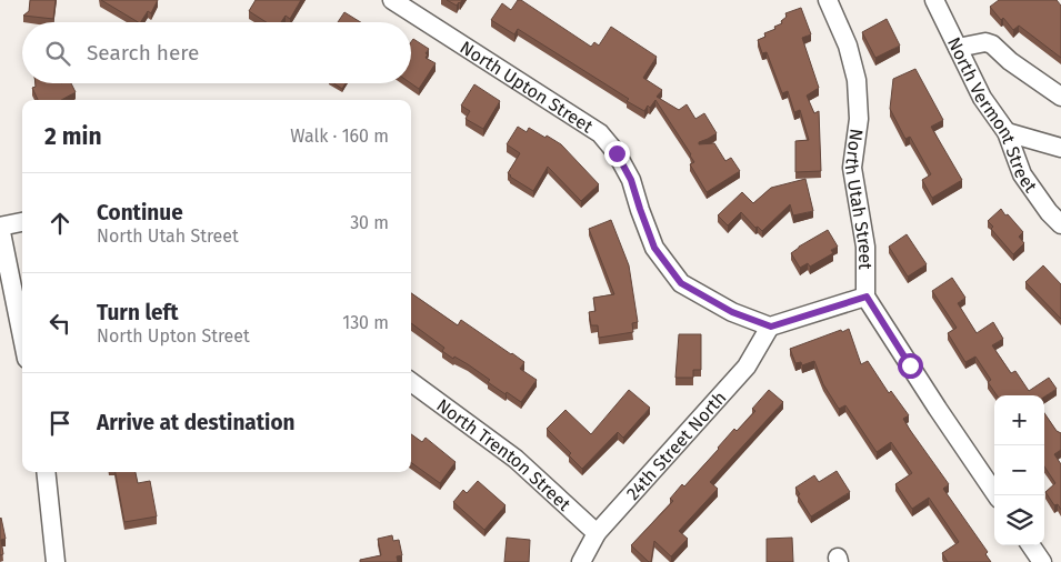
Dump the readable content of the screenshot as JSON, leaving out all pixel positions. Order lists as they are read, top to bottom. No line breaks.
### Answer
{"streets":{"street":["North Upton Street","North Vermont Street","North Utah Street","24th Street North","North Trenton Street"]},"crossings":[["North Upton Street","24th Street North"],["24th Street North","North Trenton Street"]],"page":{"search":"Search here","heading":["2 min","Walk · 160 m"],"list":[["Continue","North Utah Street","30 m"],["Turn left","North Upton Street","130 m"],"Arrive at destination"],"map_buttons":["+","−"]}}
